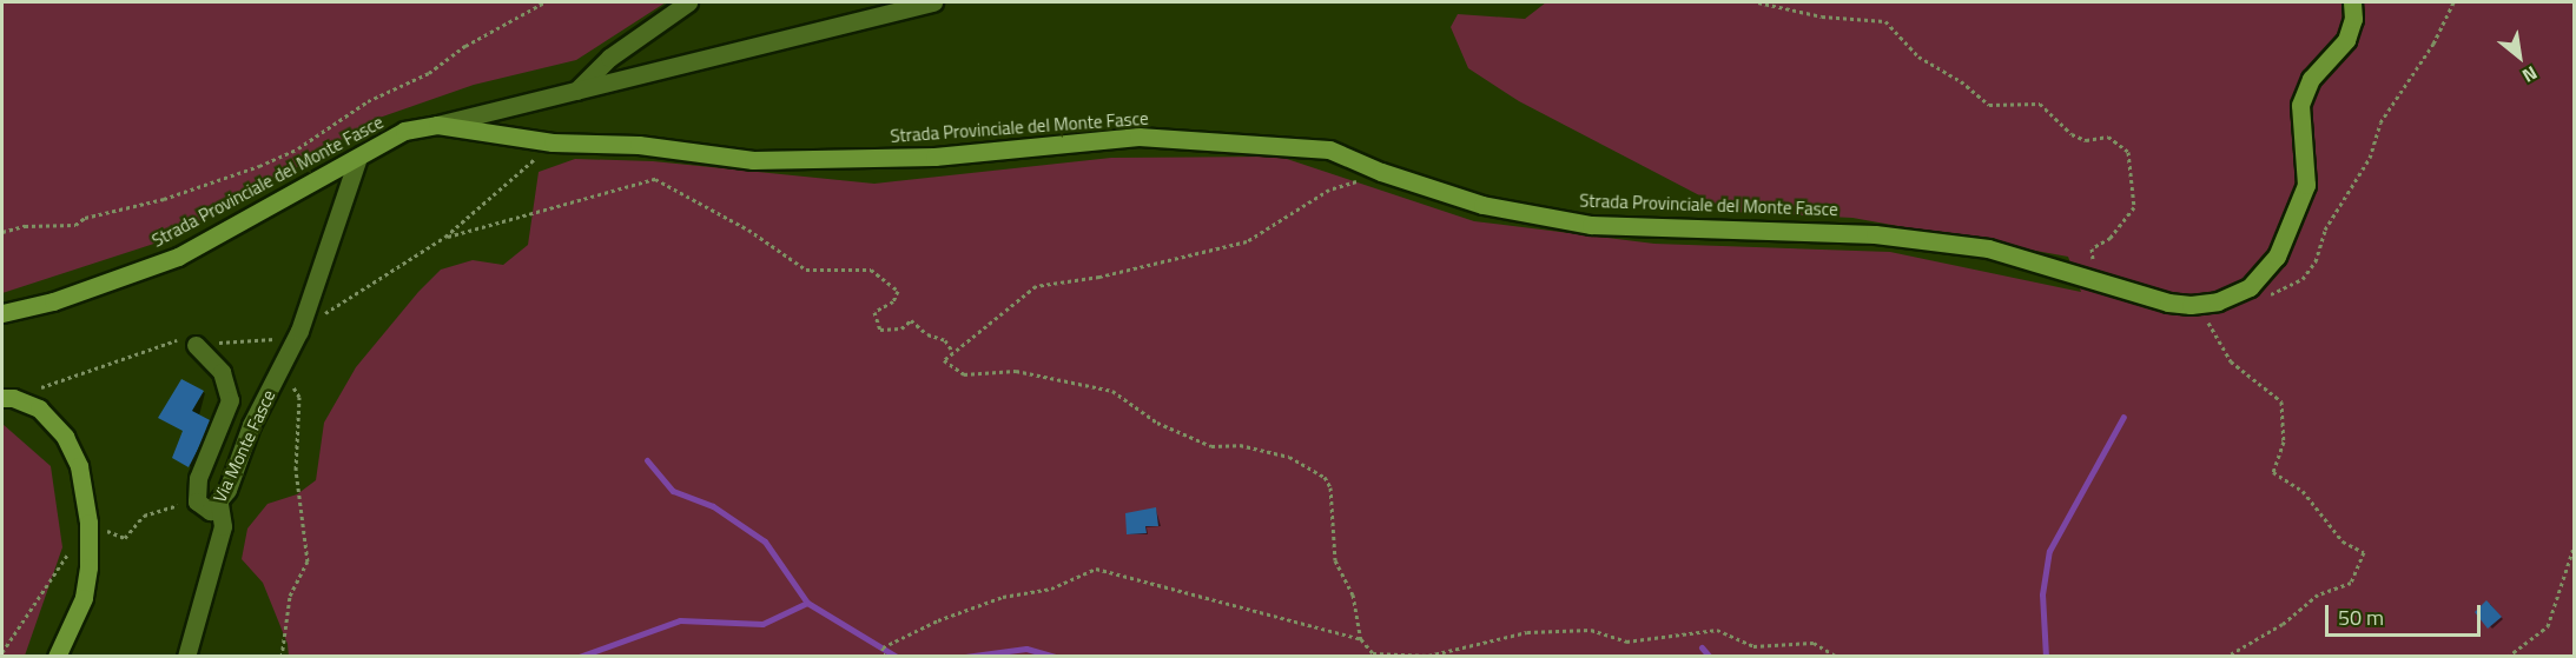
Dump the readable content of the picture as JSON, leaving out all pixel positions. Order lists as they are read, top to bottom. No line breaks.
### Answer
{"streets":{"main road":["Strada Provinciale del Monte Fasce"],"street":["Via Monte Fasce"]},"crossings":[["Strada Provinciale del Monte Fasce","Via Monte Fasce"]],"scale_bar":"50 m","north":"bottom right"}
